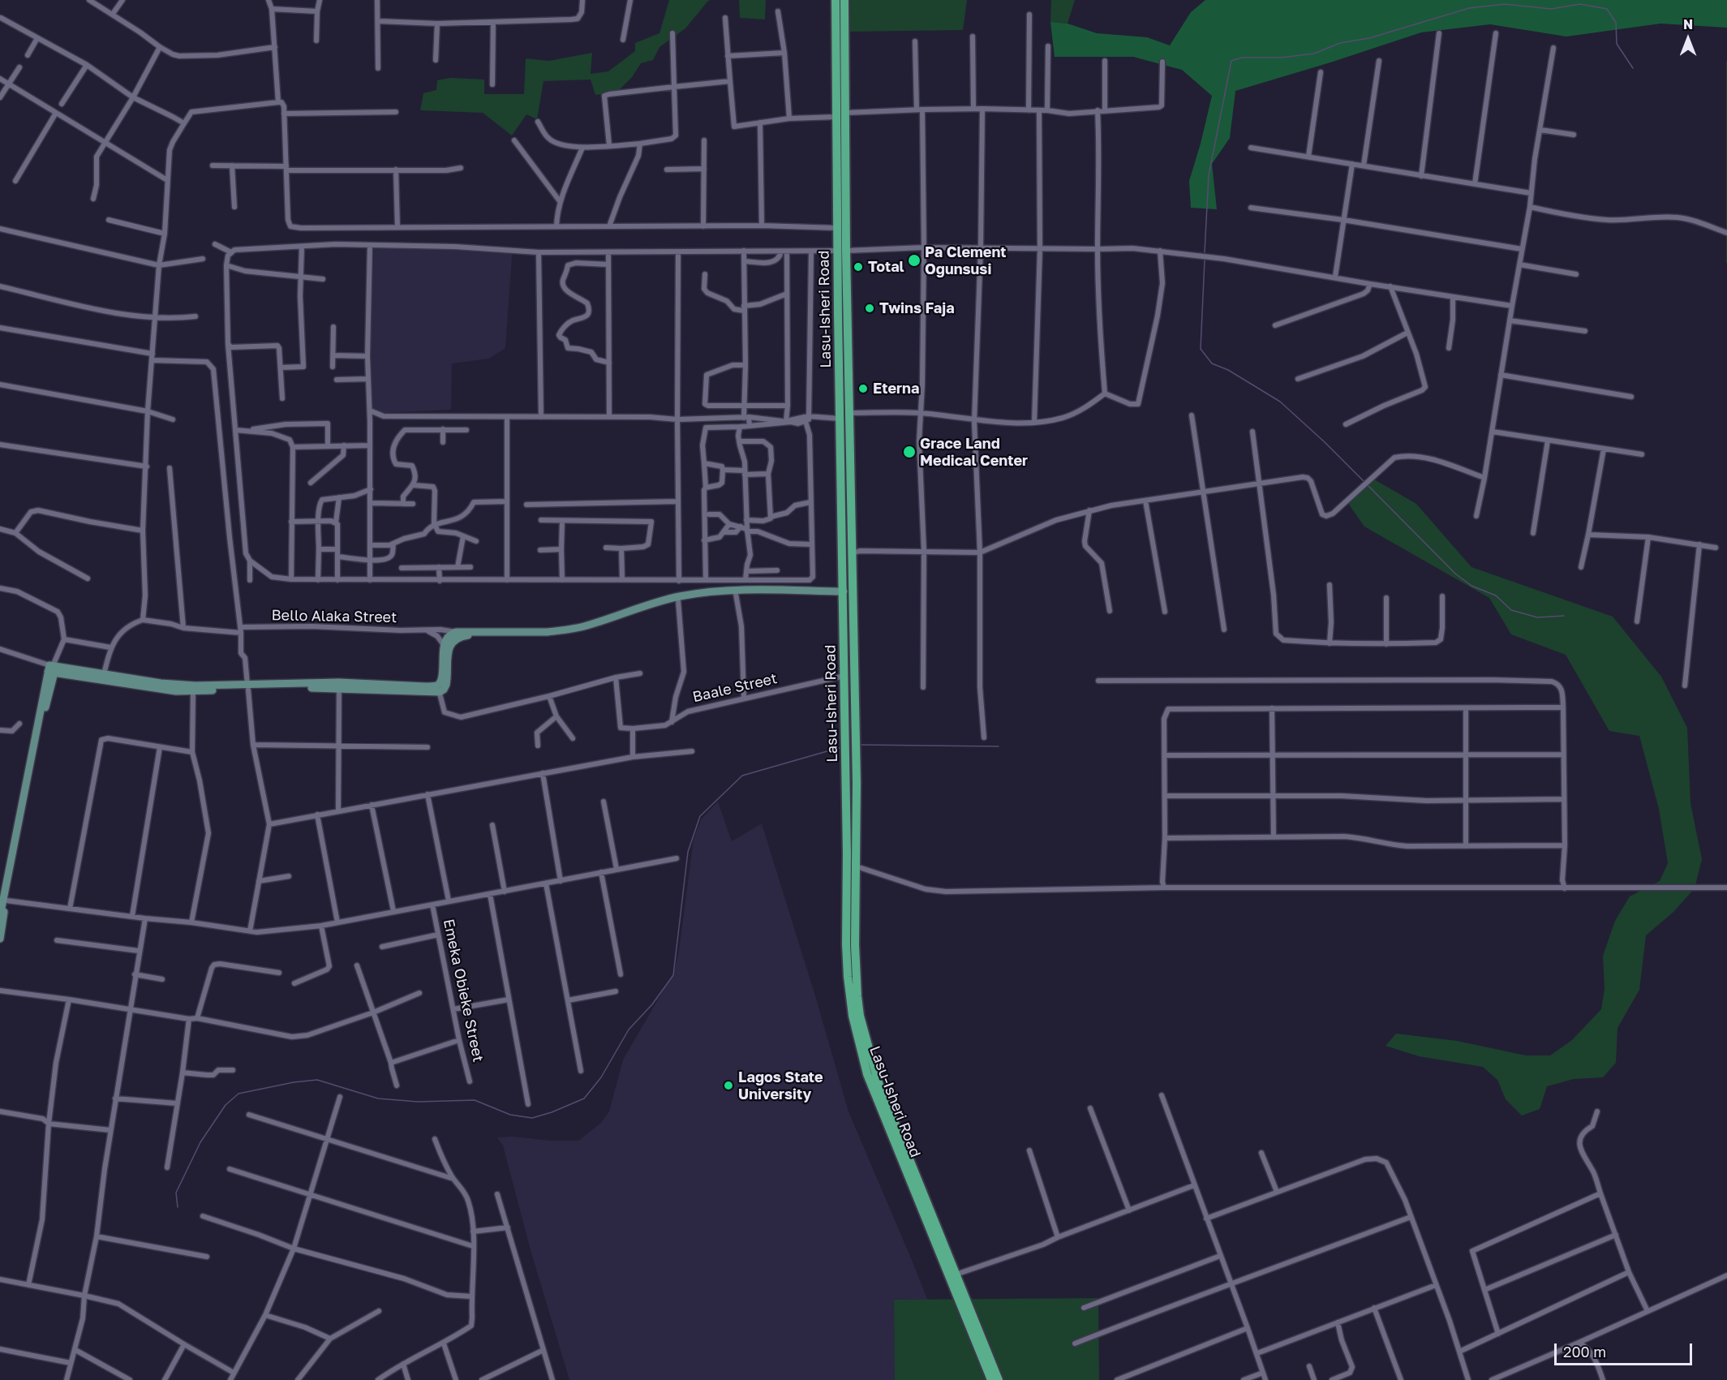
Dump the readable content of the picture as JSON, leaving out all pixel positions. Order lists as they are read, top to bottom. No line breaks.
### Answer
{"streets":{"main road":["Lasu-Isheri Road"],"street":["Bello Alaka Street","Baale Street","Emeka Obieke Street"]},"crossings":[["Lasu-Isheri Road","Baale Street"]],"places":["Pa Clement Ogunsusi","Total","Twins Faja","Eterna","Grace Land Medical Center","Lagos State University"],"scale_bar":"200 m","north":"top"}
